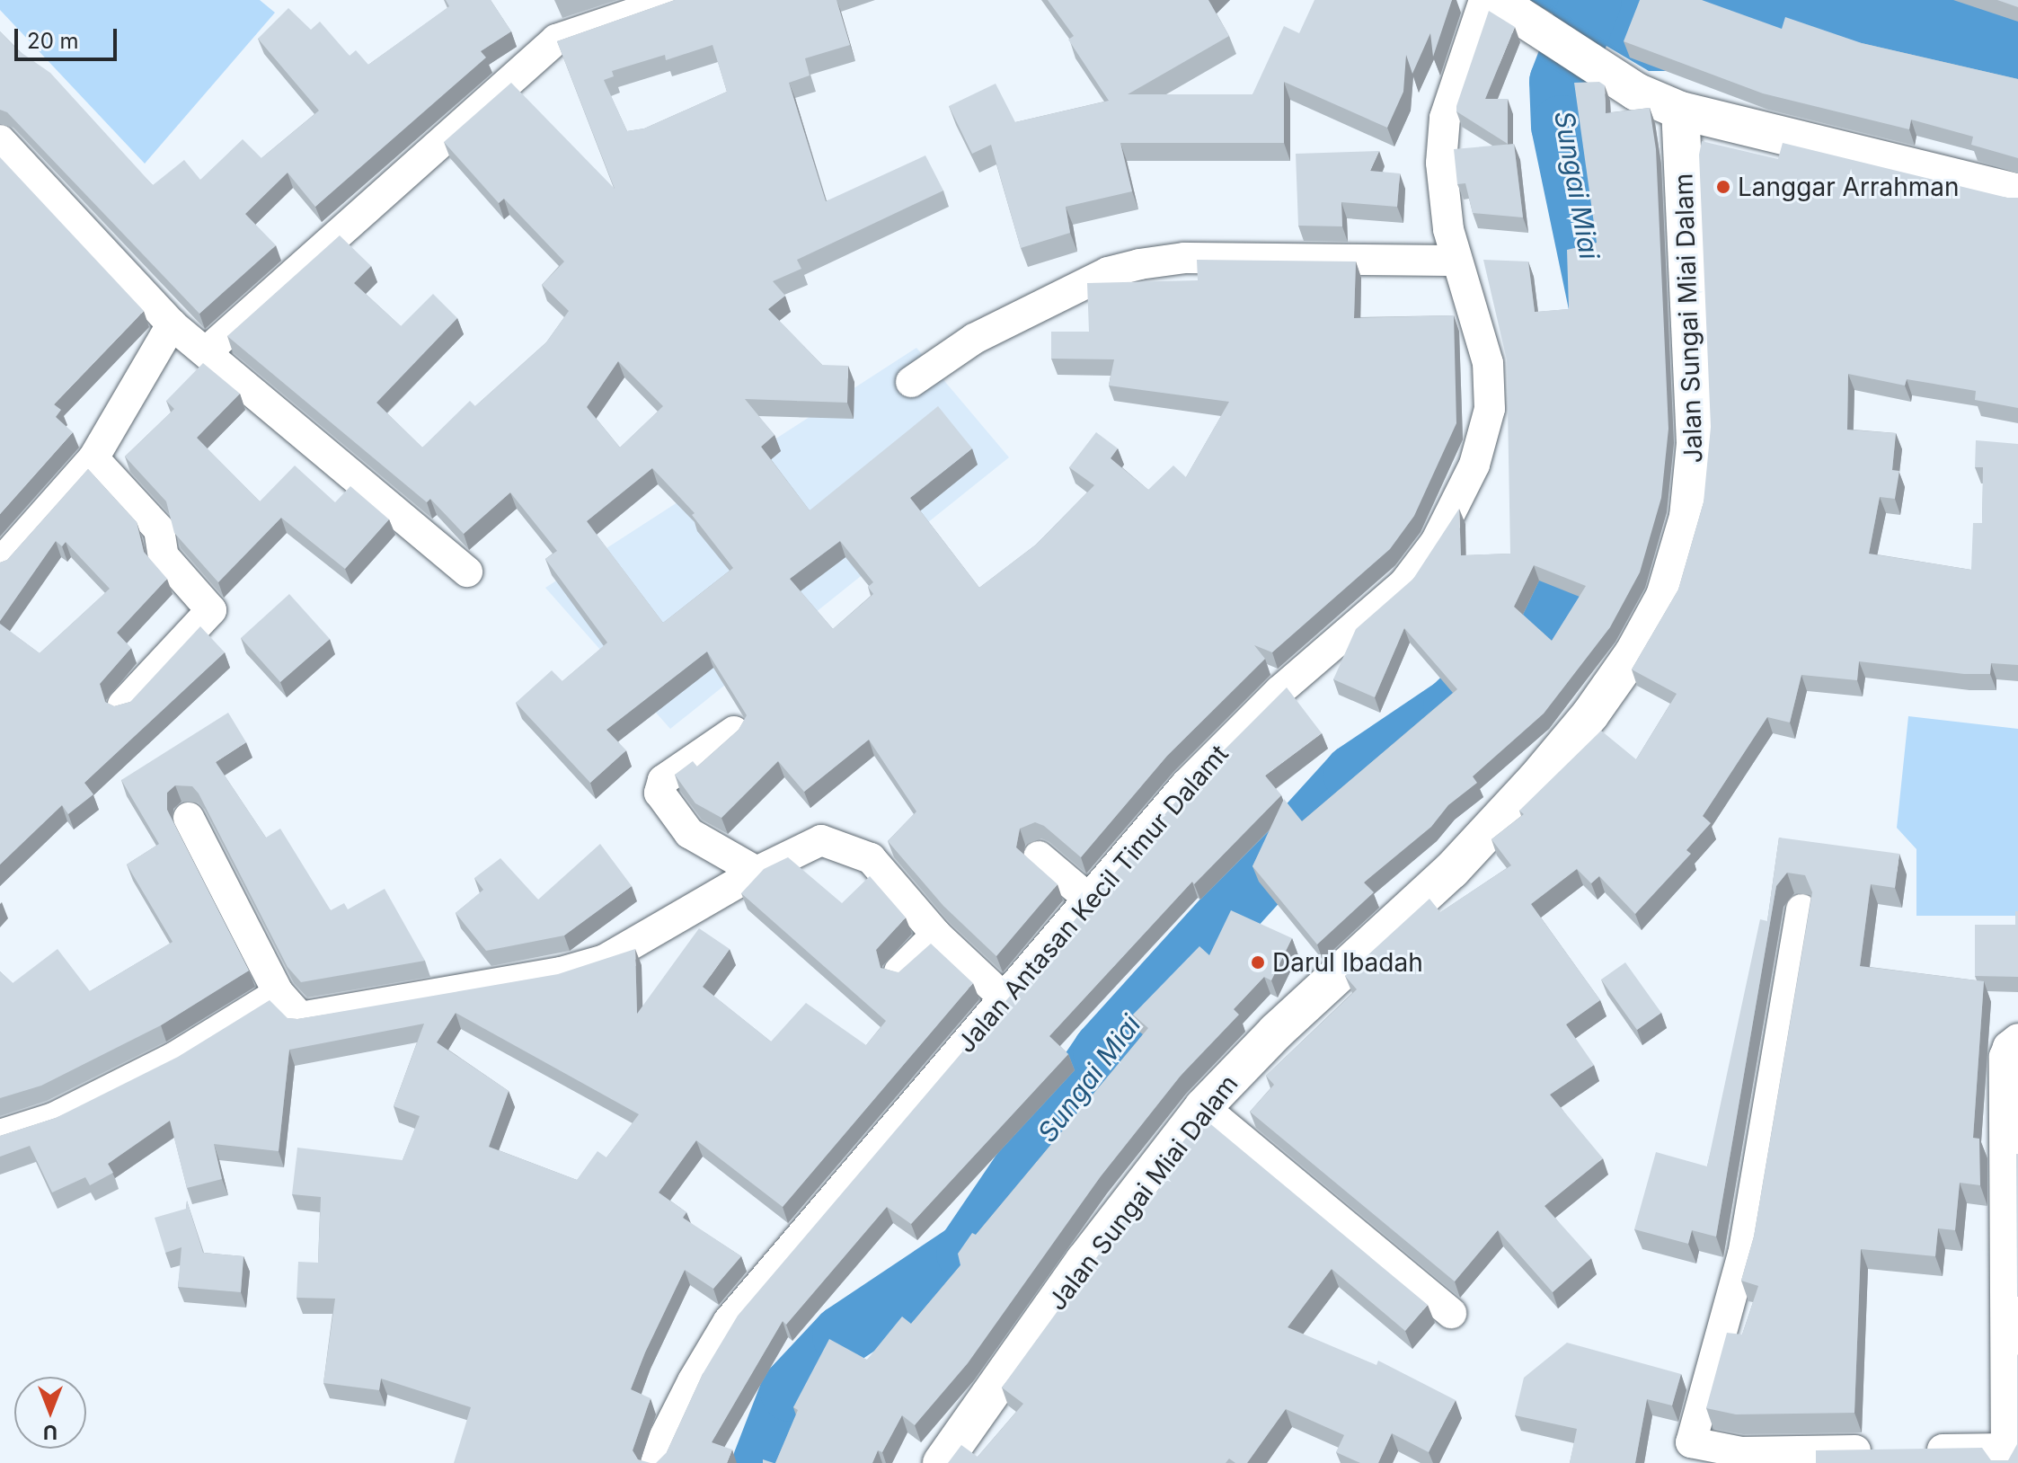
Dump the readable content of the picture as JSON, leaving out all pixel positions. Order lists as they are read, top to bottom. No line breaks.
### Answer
{"streets":{"street":["Jalan Sungai Miai Dalam","Jalan Antasan Kecil Timur Dalamt"]},"water":["Sungai Miai"],"places":["Langgar Arrahman","Darul Ibadah"],"scale_bar":"20 m","north":"bottom"}
